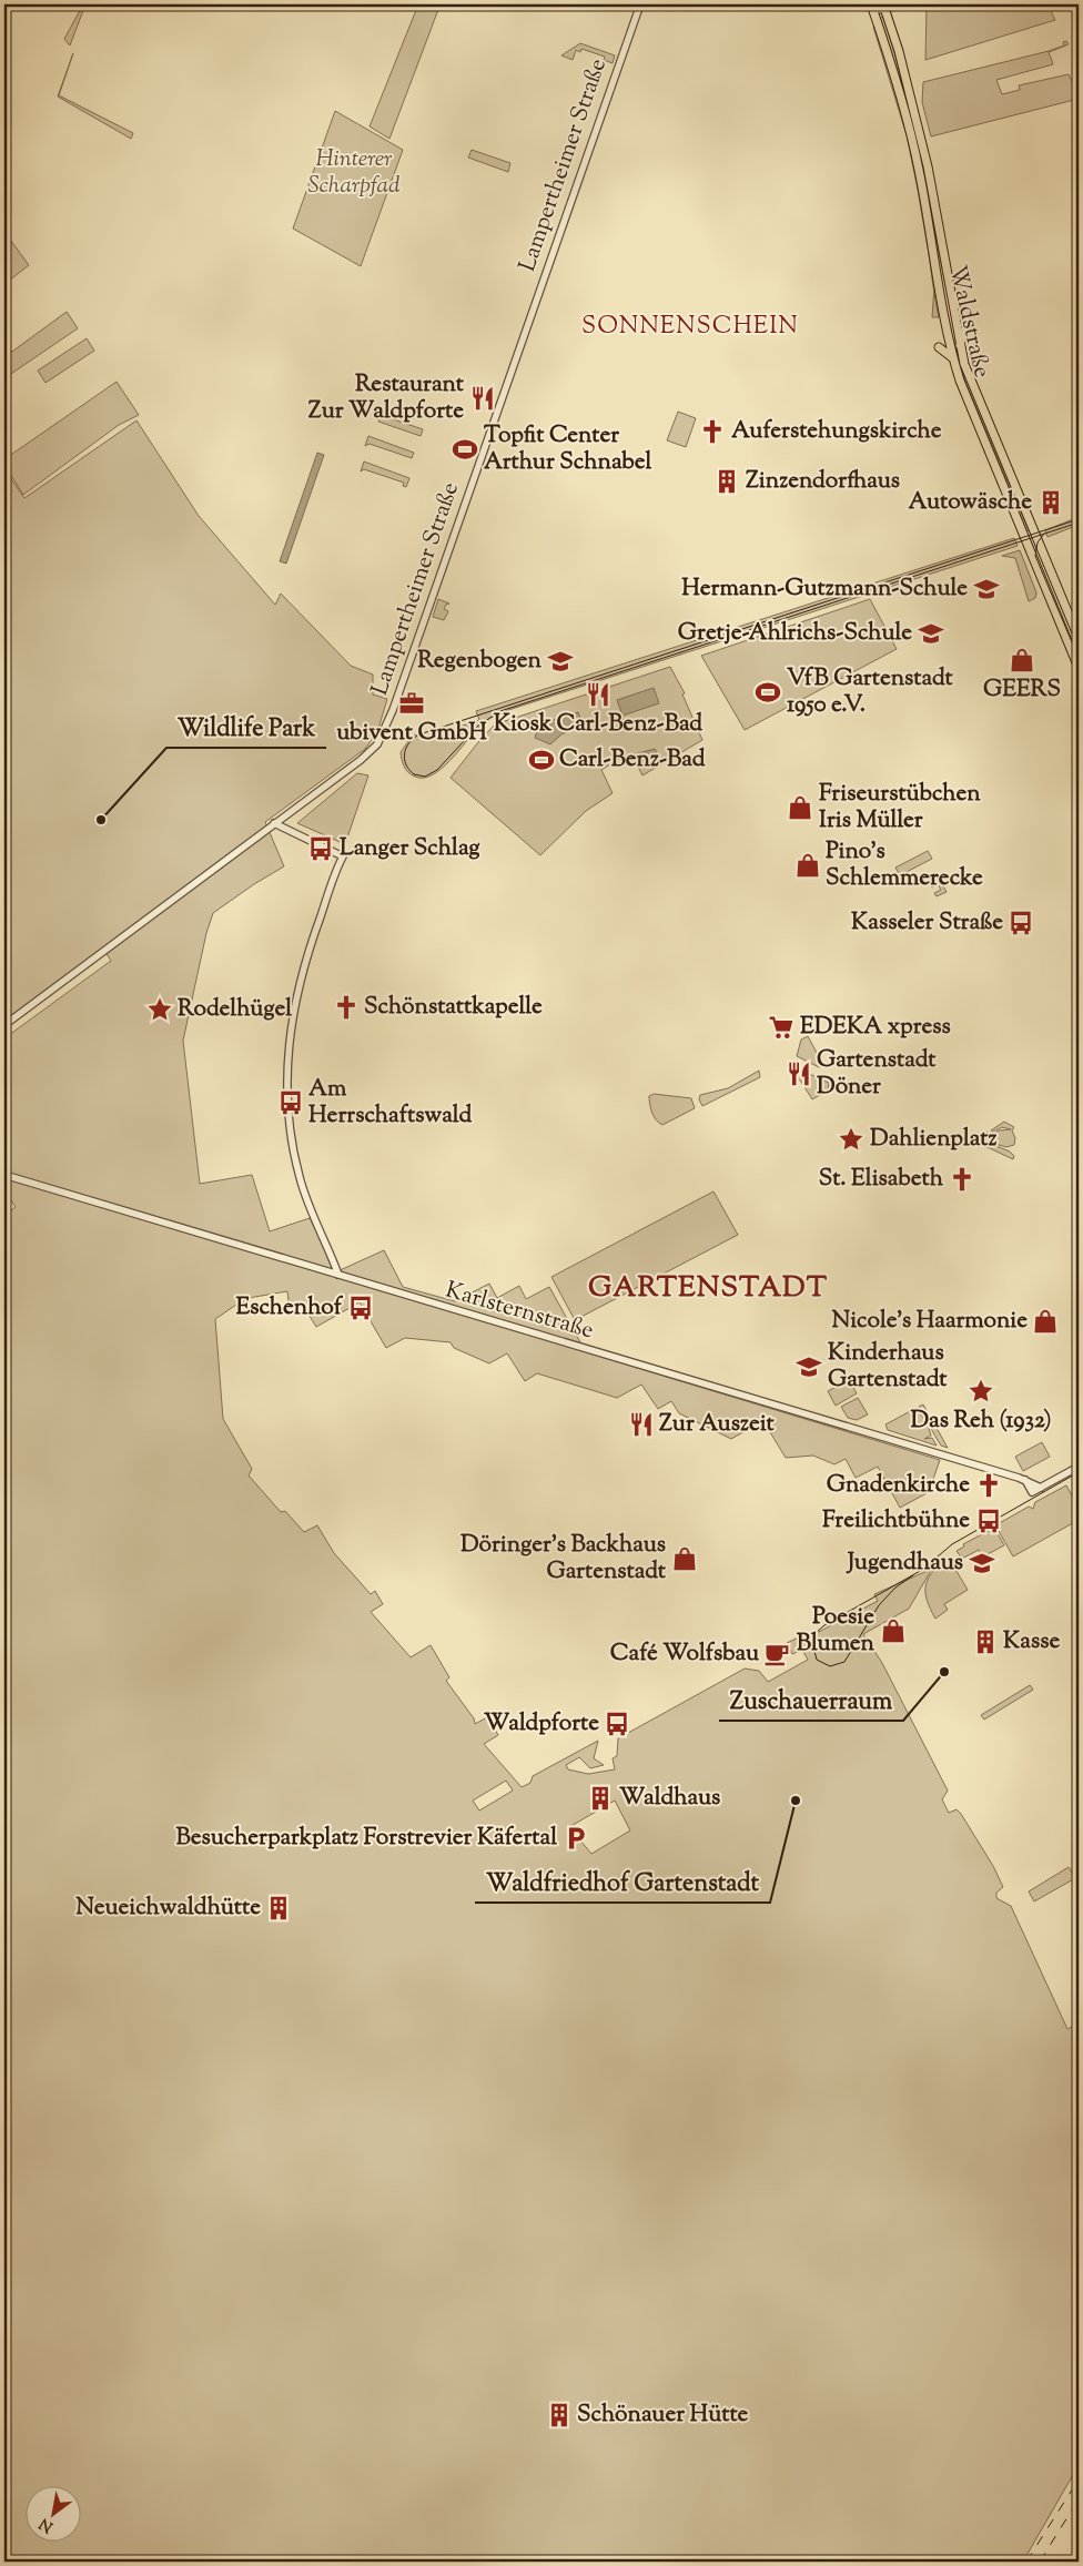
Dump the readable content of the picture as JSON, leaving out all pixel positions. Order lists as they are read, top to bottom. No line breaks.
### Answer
{"streets":{"main road":["Waldstraße"],"street":["Lampertheimer Straße","Karlsternstraße"]},"districts":["SONNENSCHEIN","GARTENSTADT"],"parks":["Hinterer Scharpfad"],"places":{"restaurant":["Restaurant Zur Waldpforte","Kiosk Carl-Benz-Bad","Gartenstadt Döner","Zur Auszeit"],"church":["Auferstehungskirche","Schönstattkapelle","St. Elisabeth","Gnadenkirche"],"sports":["Topfit Center Arthur Schnabel","VfB Gartenstadt 1950 e.V.","Carl-Benz-Bad"],"building":["Zinzendorfhaus","Autowäsche","Kasse","Waldhaus","Neueichwaldhütte","Schönauer Hütte"],"school or university":["Hermann-Gutzmann-Schule","Gretje-Ahlrichs-Schule","Regenbogen","Kinderhaus Gartenstadt","Jugendhaus"],"shop":["GEERS","Friseurstübchen Iris Müller","Pino's Schlemmerecke","Nicole's Haarmonie","Döringer's Backhaus Gartenstadt","Poesie Blumen"],"office":["ubivent GmbH"],"other":["Wildlife Park","Zuschauerraum","Waldfriedhof Gartenstadt"],"bus stop":["Langer Schlag","Kasseler Straße","Am Herrschaftswald","Eschenhof","Freilichtbühne","Waldpforte"],"place":["Rodelhügel","Dahlienplatz","Das Reh (1932)"],"supermarket":["EDEKA xpress"],"cafe":["Café Wolfsbau"],"parking":["Besucherparkplatz Forstrevier Käfertal"]},"north":"bottom left"}
